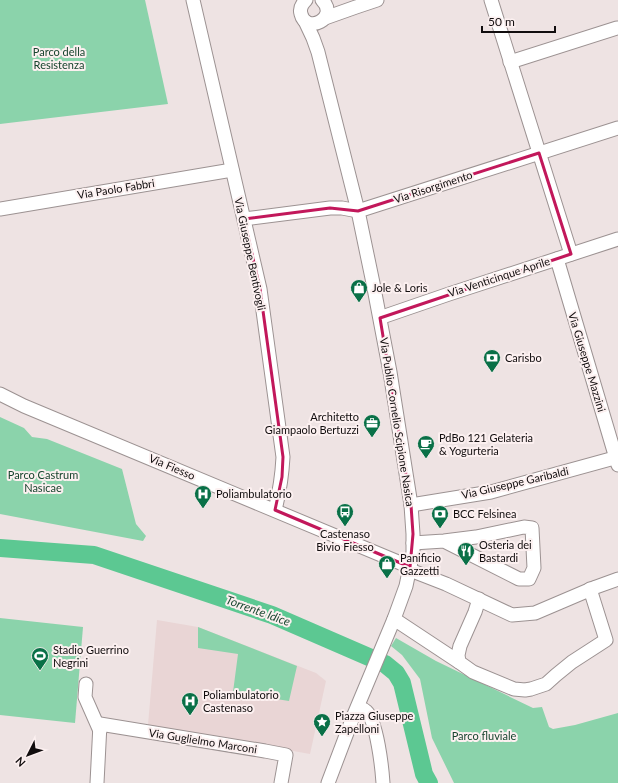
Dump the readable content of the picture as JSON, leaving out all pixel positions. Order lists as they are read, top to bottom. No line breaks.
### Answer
{"streets":{"street":["Via Risorgimento","Via Paolo Fabbri","Via Giuseppe Bentivogli","Via Venticinque Aprile","Via Giuseppe Mazzini","Via Publio Cornelio Scipione Nasica","Via Fiesso","Via Giuseppe Garibaldi","Via Guglielmo Marconi"]},"crossings":[["Via Risorgimento","Via Giuseppe Bentivogli"],["Via Risorgimento","Via Publio Cornelio Scipione Nasica"],["Via Paolo Fabbri","Via Giuseppe Bentivogli"],["Via Giuseppe Bentivogli","Via Fiesso"],["Via Venticinque Aprile","Via Giuseppe Mazzini"],["Via Venticinque Aprile","Via Publio Cornelio Scipione Nasica"],["Via Giuseppe Mazzini","Via Giuseppe Garibaldi"],["Via Publio Cornelio Scipione Nasica","Via Fiesso"],["Via Publio Cornelio Scipione Nasica","Via Giuseppe Garibaldi"]],"water":["Torrente Idice"],"parks":["Parco della Resistenza","Parco Castrum Nasicae","Parco fluviale"],"places":{"shop":["Jole & Loris","Panificio Gazzetti"],"bank":["Carisbo","BCC Felsinea"],"office":["Architetto Giampaolo Bertuzzi"],"cafe":["PdBo 121 Gelateria & Yogurteria"],"hospital":["Poliambulatorio","Poliambulatorio Castenaso"],"bus stop":["Castenaso Bivio Fiesso"],"restaurant":["Osteria dei Bastardi"],"sports":["Stadio Guerrino Negrini"],"place":["Piazza Giuseppe Zapelloni"]},"scale_bar":"50 m","north":"bottom left"}
